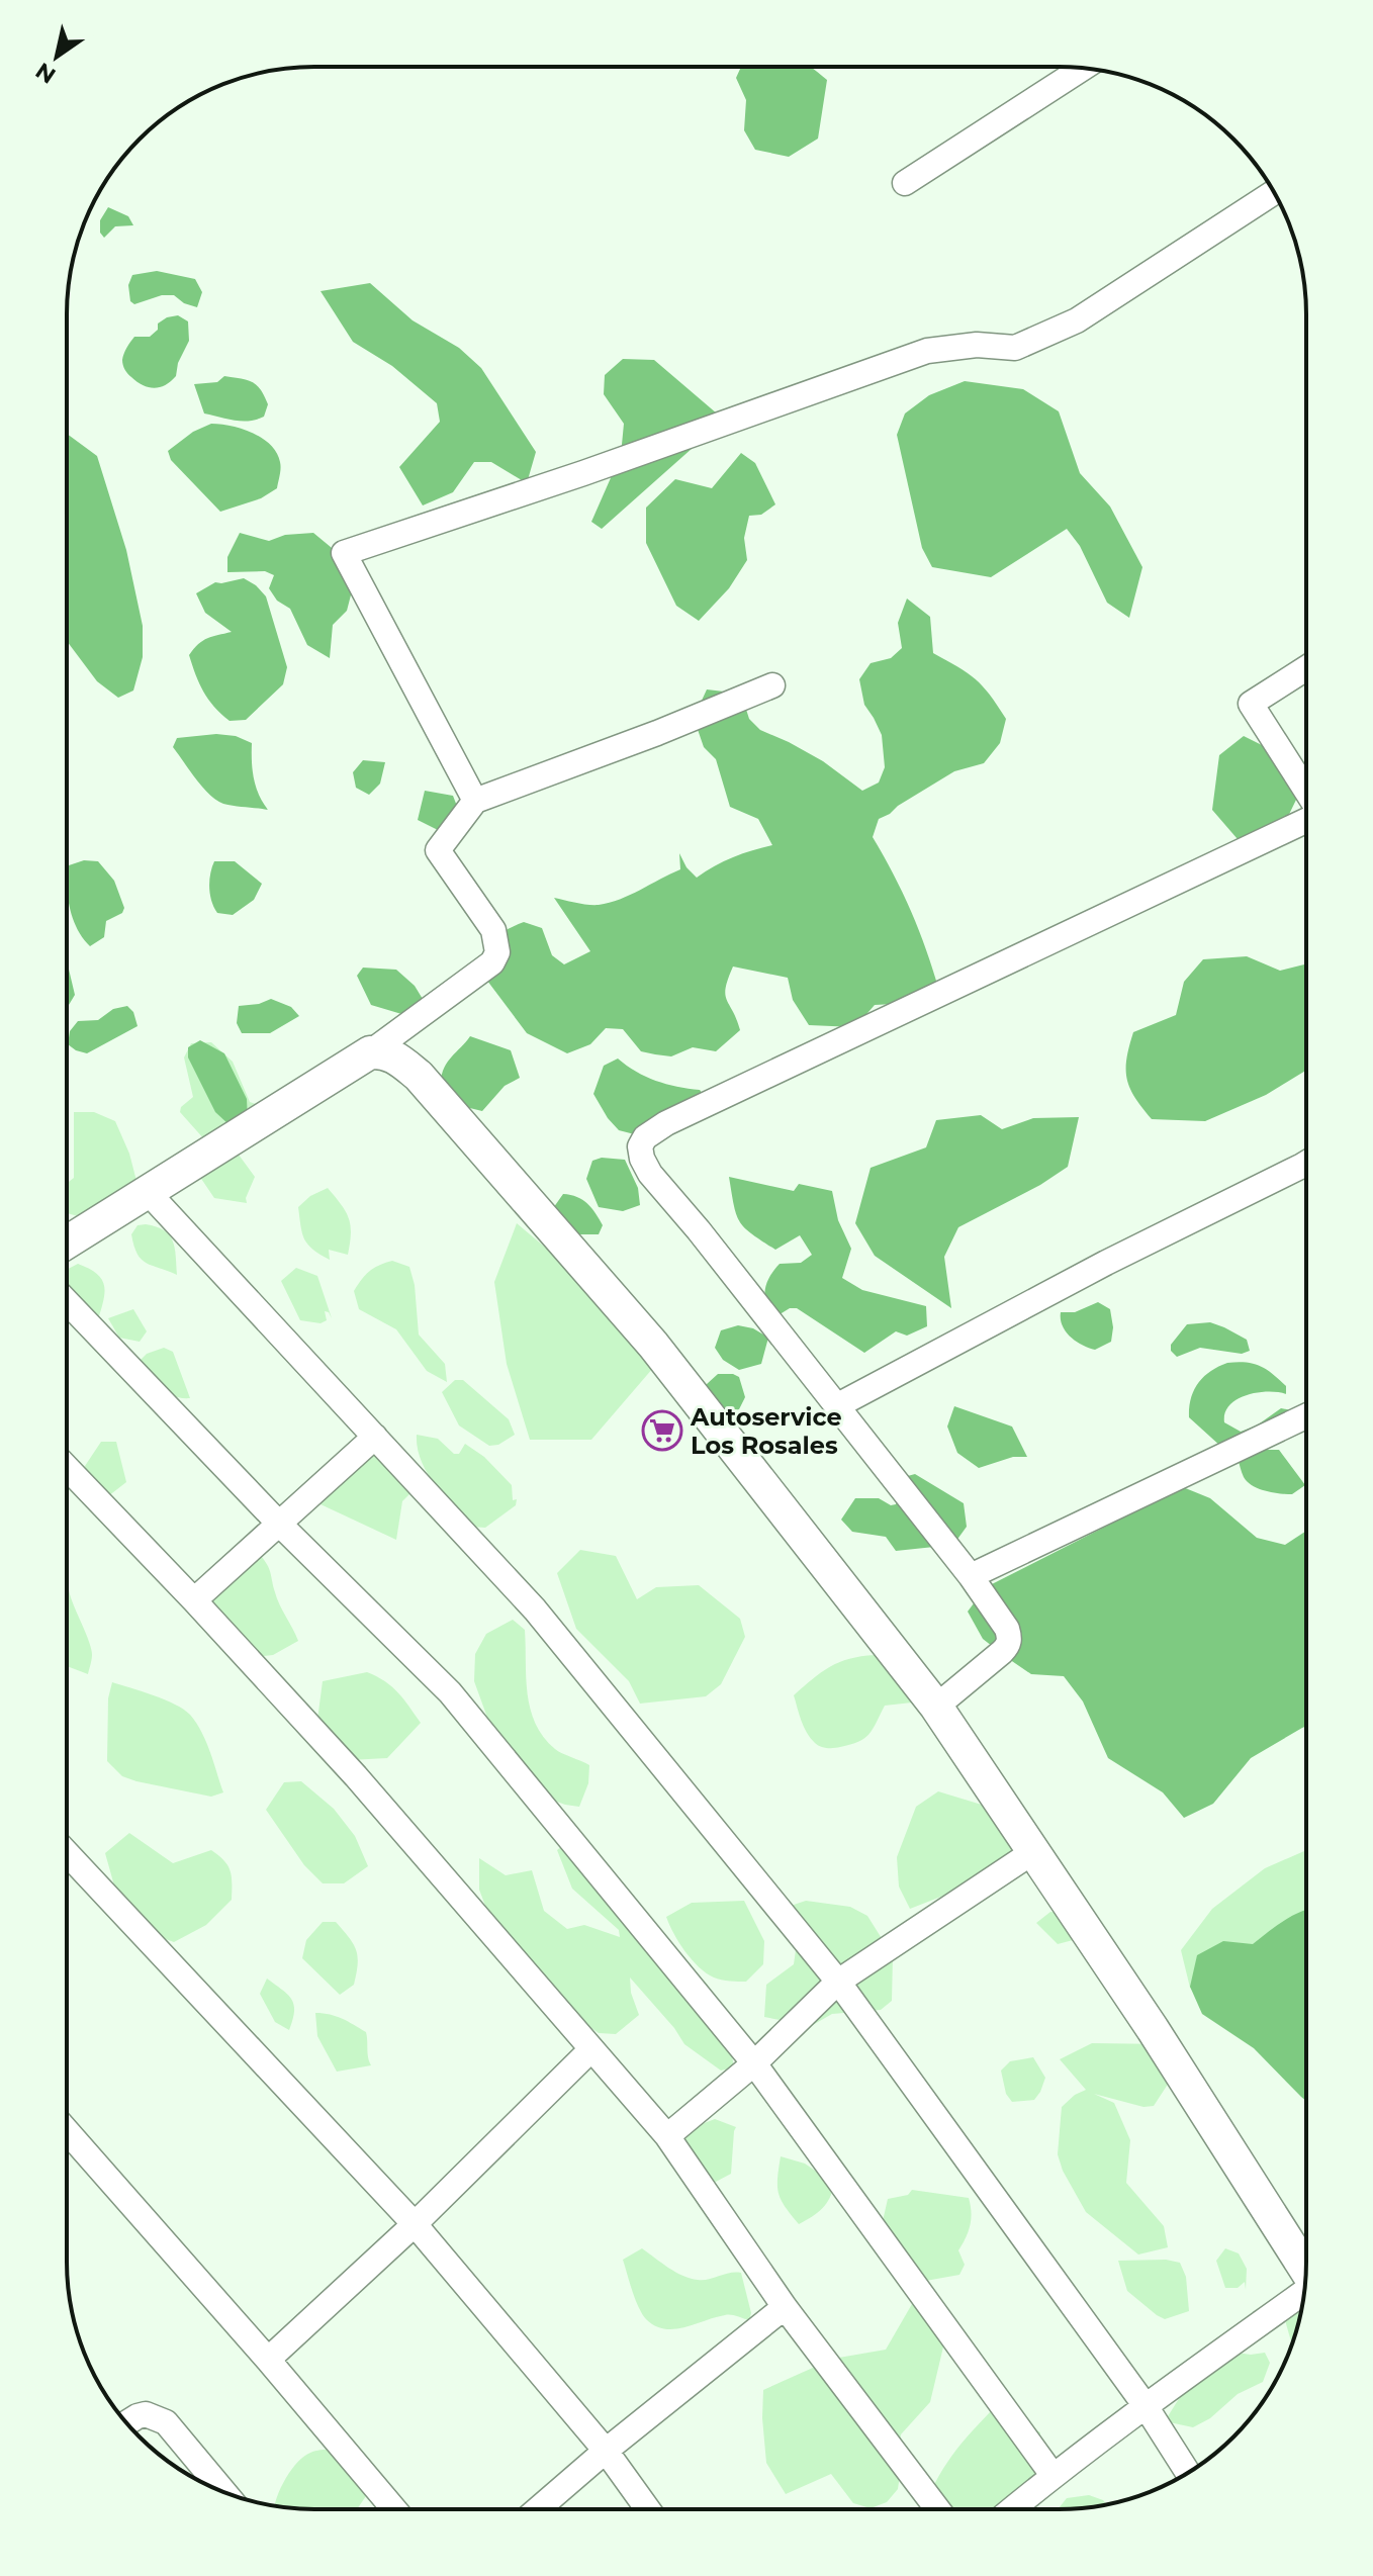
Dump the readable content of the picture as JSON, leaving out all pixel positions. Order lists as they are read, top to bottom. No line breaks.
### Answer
{"places":{"supermarket":["Autoservice Los Rosales"]},"north":"bottom left"}
